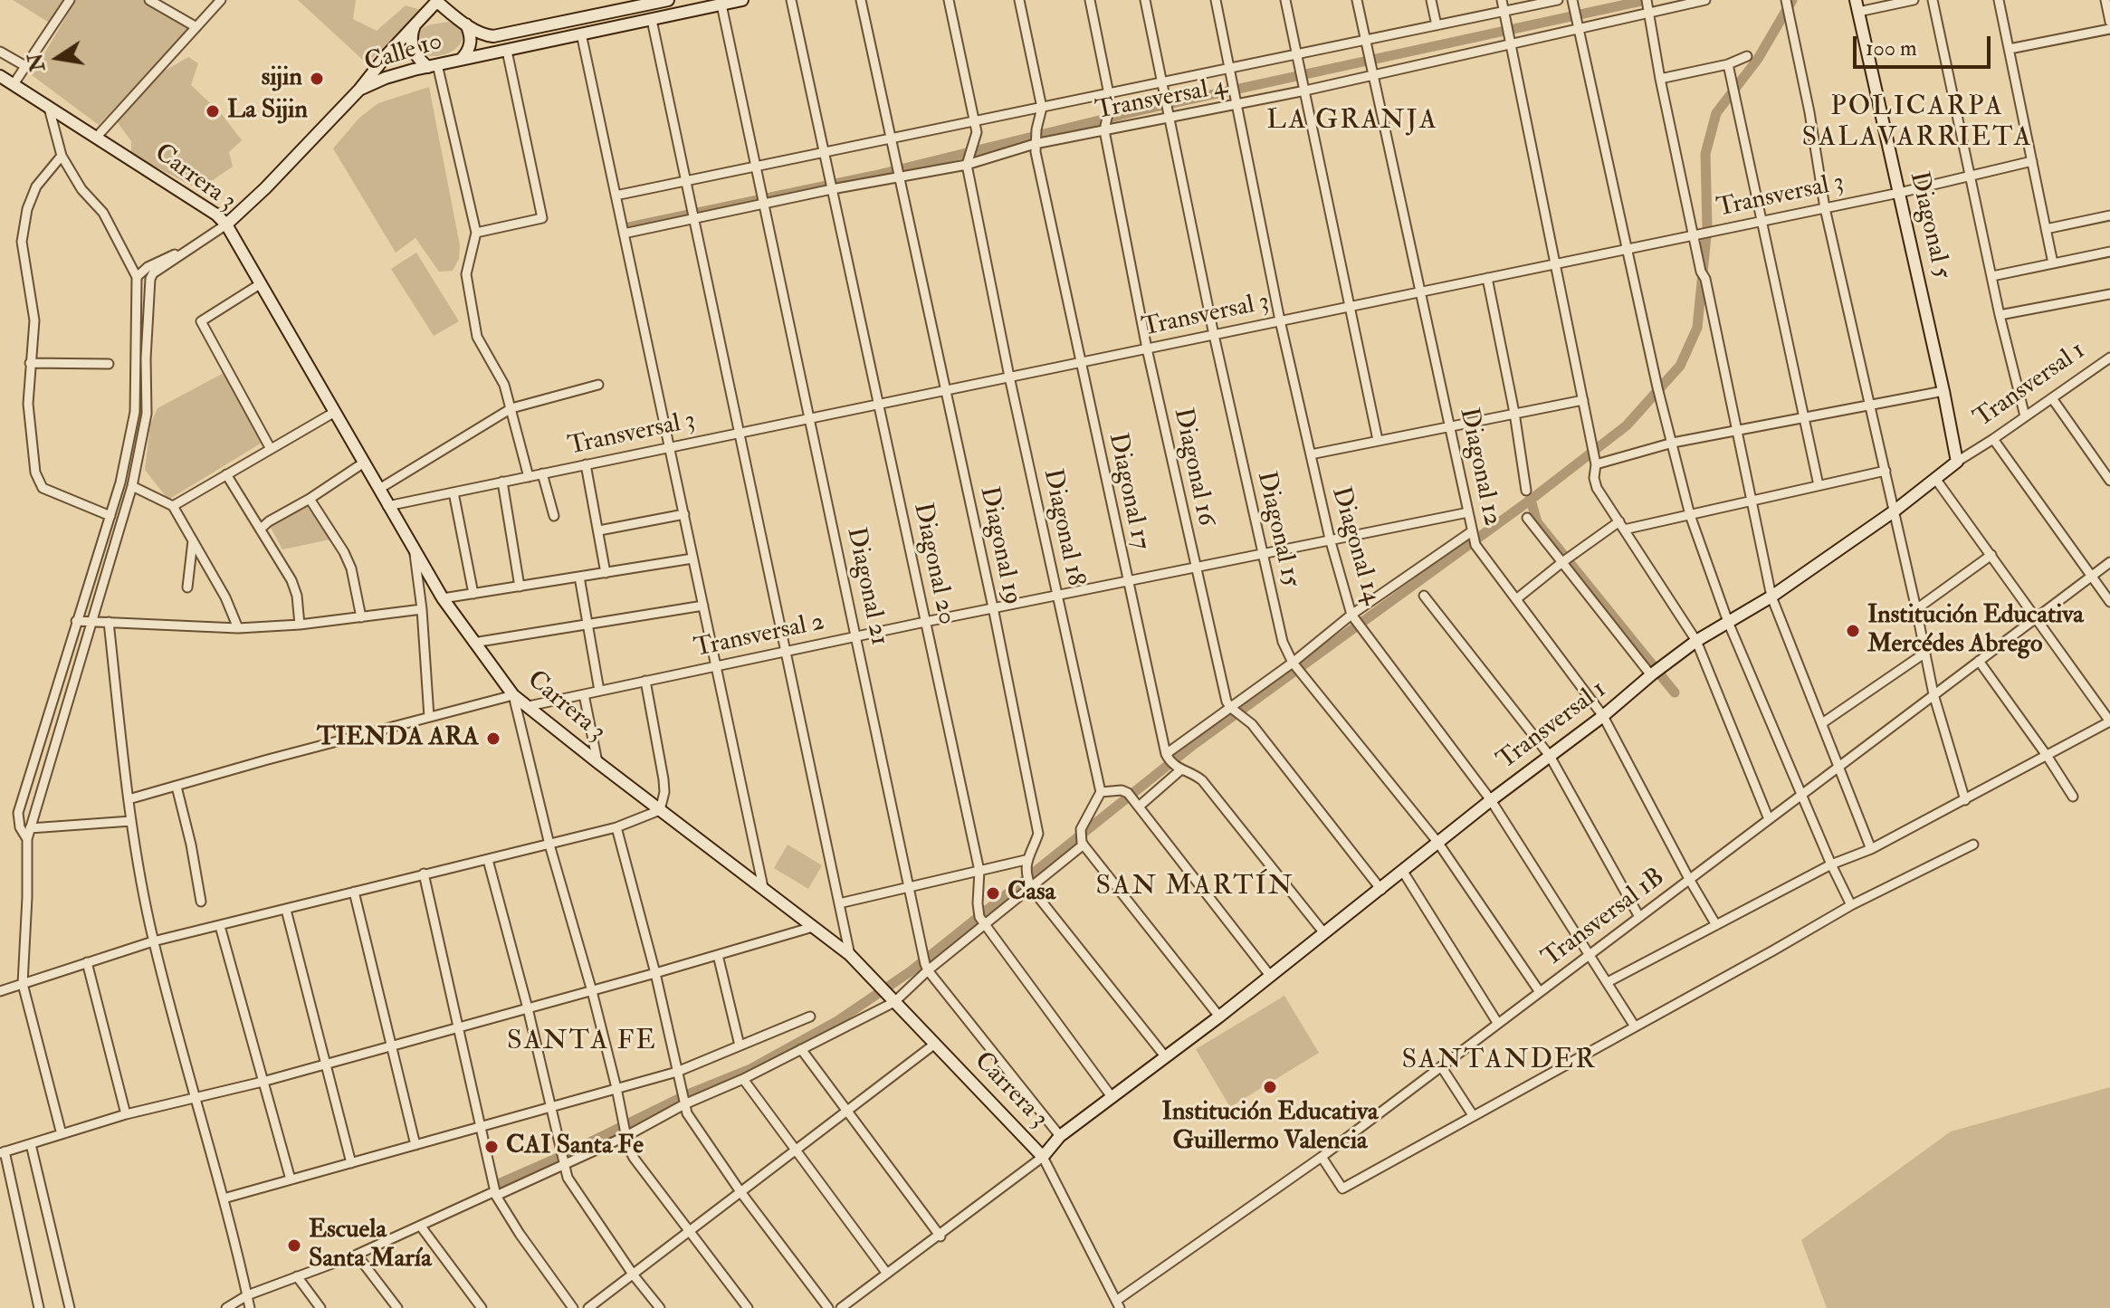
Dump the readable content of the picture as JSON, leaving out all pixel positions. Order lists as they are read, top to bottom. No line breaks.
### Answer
{"streets":{"street":["Calle 10","Transversal 4","Carrera 3","Transversal 3","Diagonal 5","Transversal 1","Diagonal 16","Diagonal 12","Diagonal 17","Diagonal 18","Diagonal 15","Diagonal 19","Diagonal 14","Diagonal 20","Diagonal 21","Transversal 2","Transversal 1B"]},"crossings":[["Calle 10","Carrera 3"],["Calle 10","Diagonal 21"],["Transversal 4","Diagonal 16"],["Transversal 4","Diagonal 12"],["Transversal 4","Diagonal 17"],["Transversal 4","Diagonal 18"],["Transversal 4","Diagonal 15"],["Transversal 4","Diagonal 19"],["Transversal 4","Diagonal 14"],["Transversal 4","Diagonal 20"],["Transversal 4","Diagonal 21"],["Carrera 3","Transversal 3"],["Carrera 3","Transversal 1"],["Carrera 3","Transversal 2"],["Carrera 3","Transversal 1B"],["Transversal 3","Diagonal 5"],["Transversal 3","Diagonal 16"],["Transversal 3","Diagonal 12"],["Transversal 3","Diagonal 17"],["Transversal 3","Diagonal 18"],["Transversal 3","Diagonal 15"],["Transversal 3","Diagonal 19"],["Transversal 3","Diagonal 14"],["Transversal 3","Diagonal 20"],["Transversal 3","Diagonal 21"],["Diagonal 5","Transversal 1"],["Transversal 1","Diagonal 16"],["Transversal 1","Diagonal 12"],["Transversal 1","Diagonal 17"],["Transversal 1","Diagonal 15"],["Transversal 1","Diagonal 19"],["Transversal 1","Diagonal 14"],["Transversal 1","Diagonal 20"],["Transversal 1","Diagonal 21"],["Diagonal 16","Transversal 2"],["Diagonal 12","Transversal 2"],["Diagonal 12","Transversal 1B"],["Diagonal 17","Transversal 2"],["Diagonal 18","Transversal 2"],["Diagonal 15","Transversal 2"],["Diagonal 15","Transversal 1B"],["Diagonal 19","Transversal 2"],["Diagonal 14","Transversal 2"],["Diagonal 14","Transversal 1B"],["Diagonal 20","Transversal 2"],["Diagonal 21","Transversal 2"]],"districts":["POLICARPA SALAVARRIETA","LA GRANJA","SAN MARTÍN","SANTA FE","SANTANDER"],"places":["sijin","La Sijin","Institución Educativa Mercédes Abrego","TIENDA ARA","Casa","Institución Educativa Guillermo Valencia","CAI Santa Fe","Escuela Santa María"],"scale_bar":"100 m","north":"left"}
